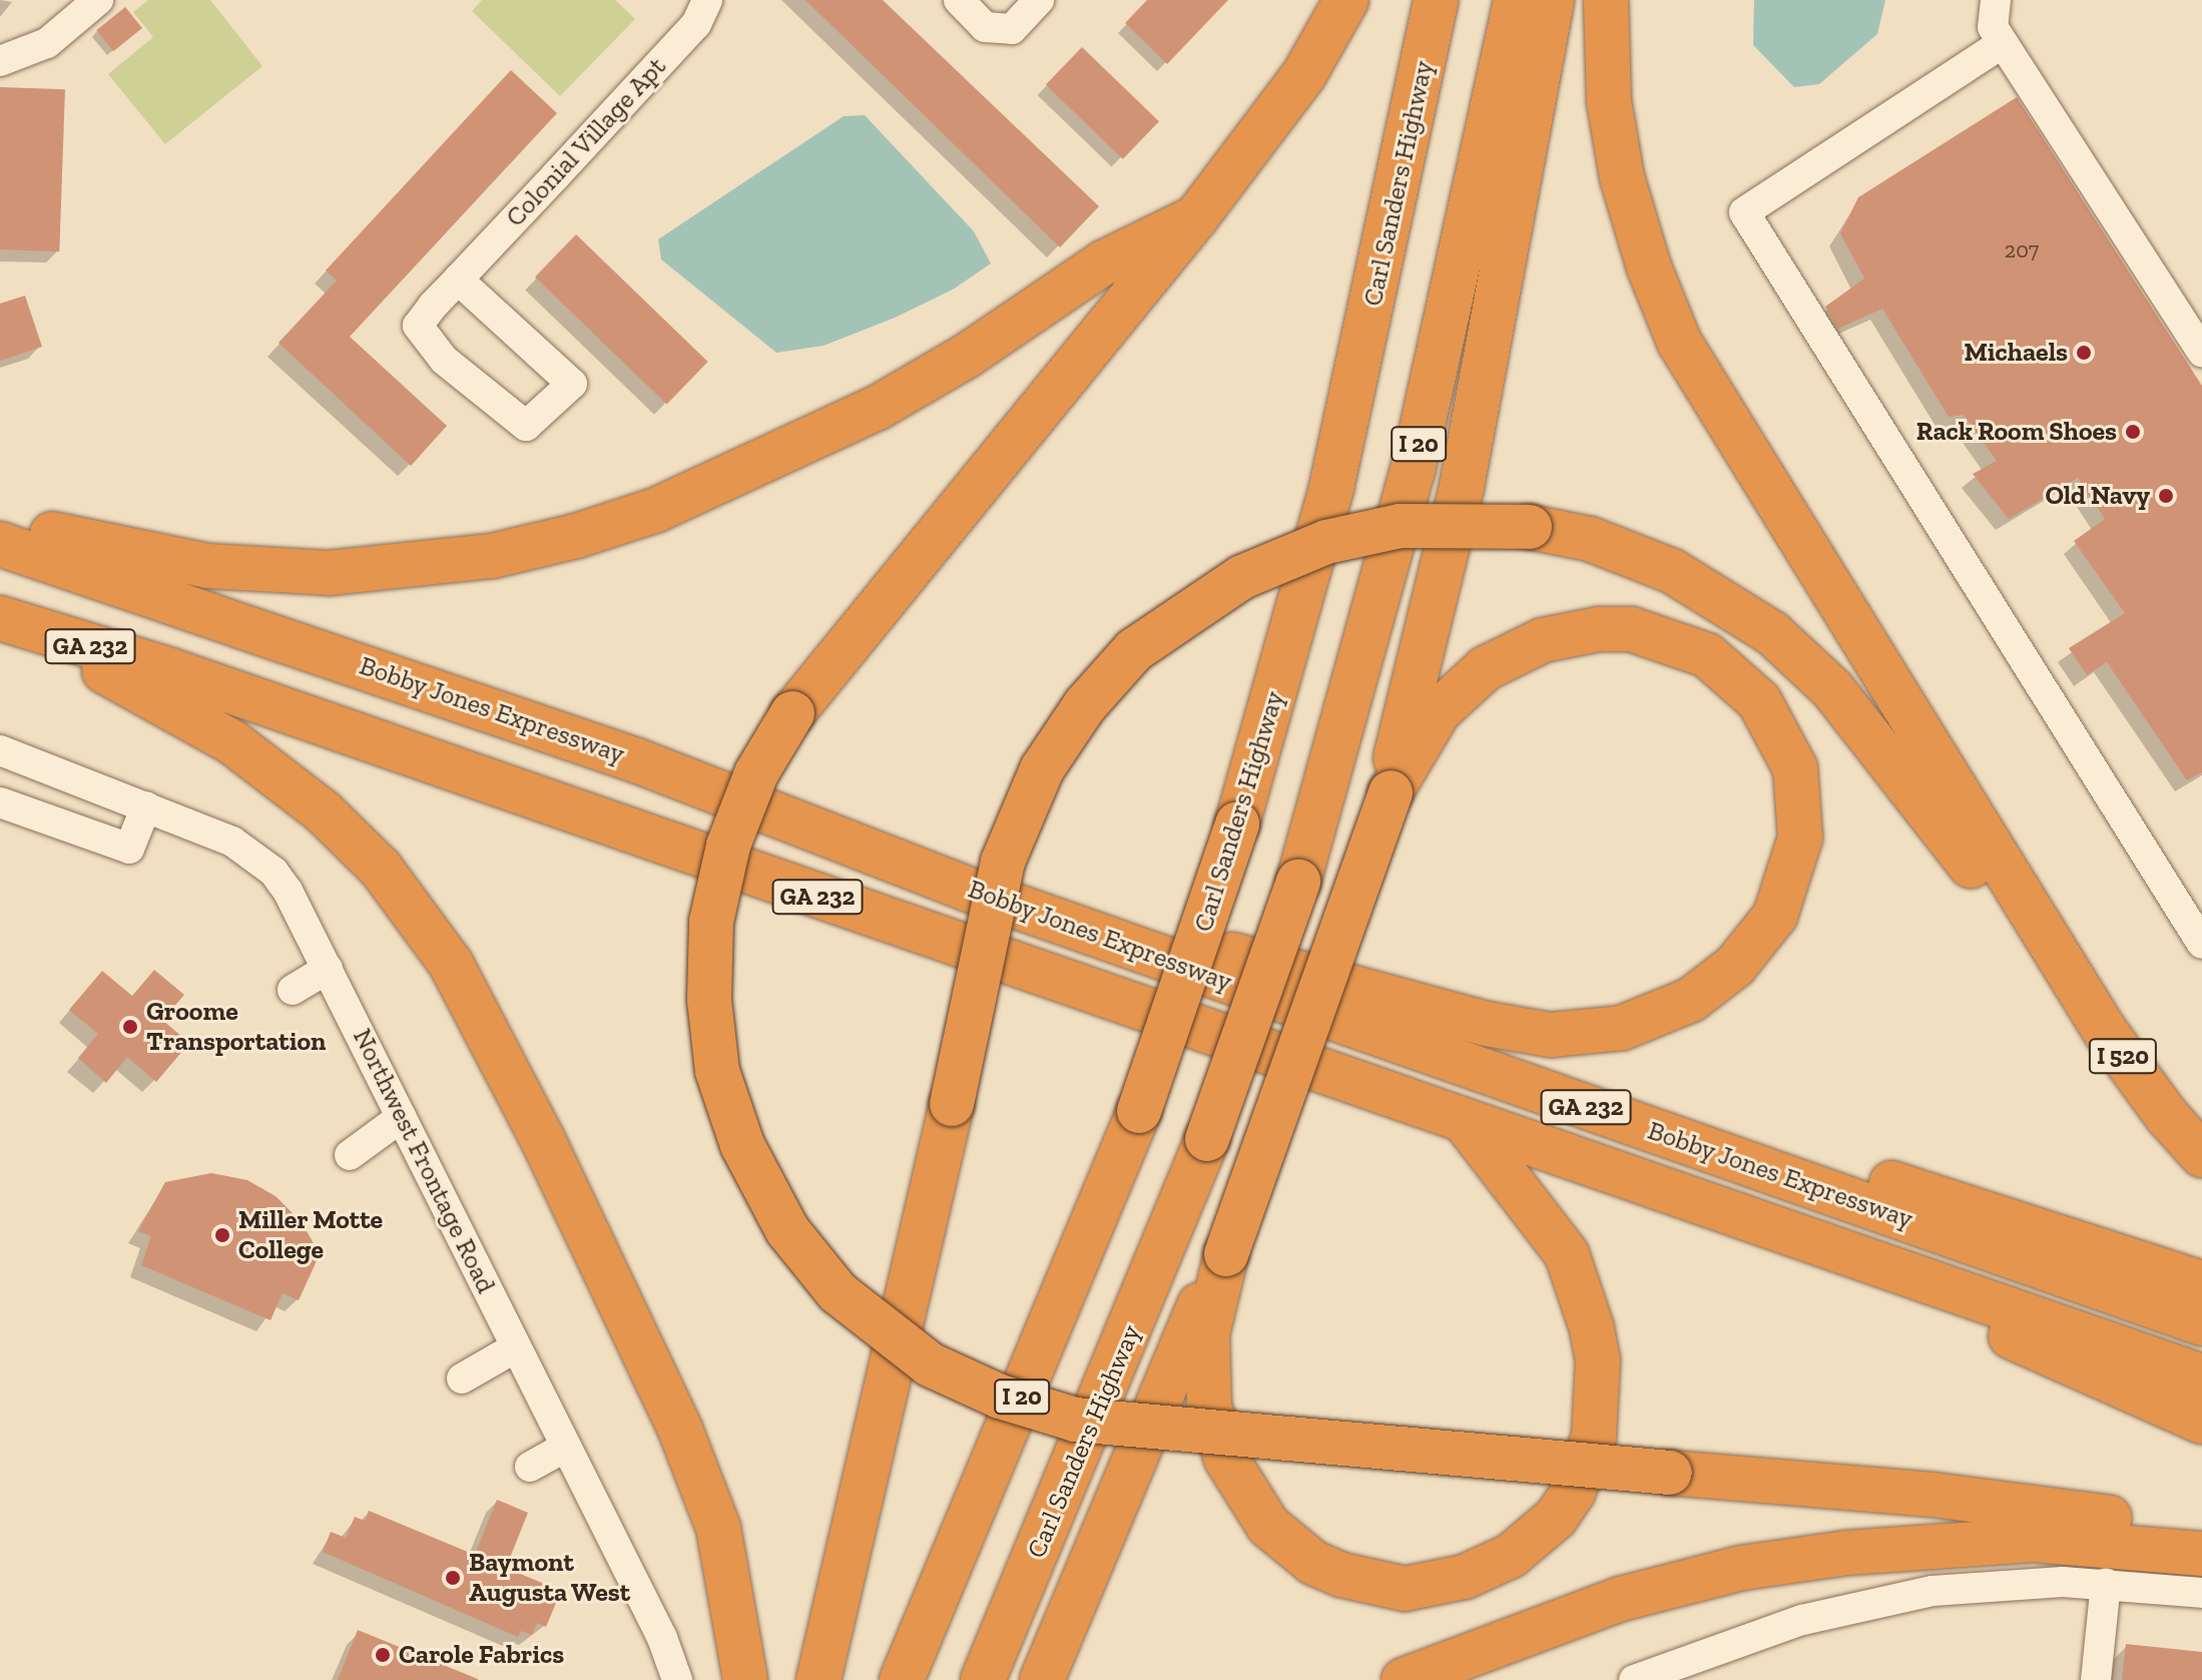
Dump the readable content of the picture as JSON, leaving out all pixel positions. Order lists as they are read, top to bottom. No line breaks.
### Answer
{"streets":{"highway":["Carl Sanders Highway","I 20","GA 232","Bobby Jones Expressway","I 520"],"street":["Colonial Village Apt","Northwest Frontage Road"]},"places":["Michaels","Rack Room Shoes","Old Navy","Groome Transportation","Miller Motte College","Baymont Augusta West","Carole Fabrics"],"house_numbers":["207"]}
